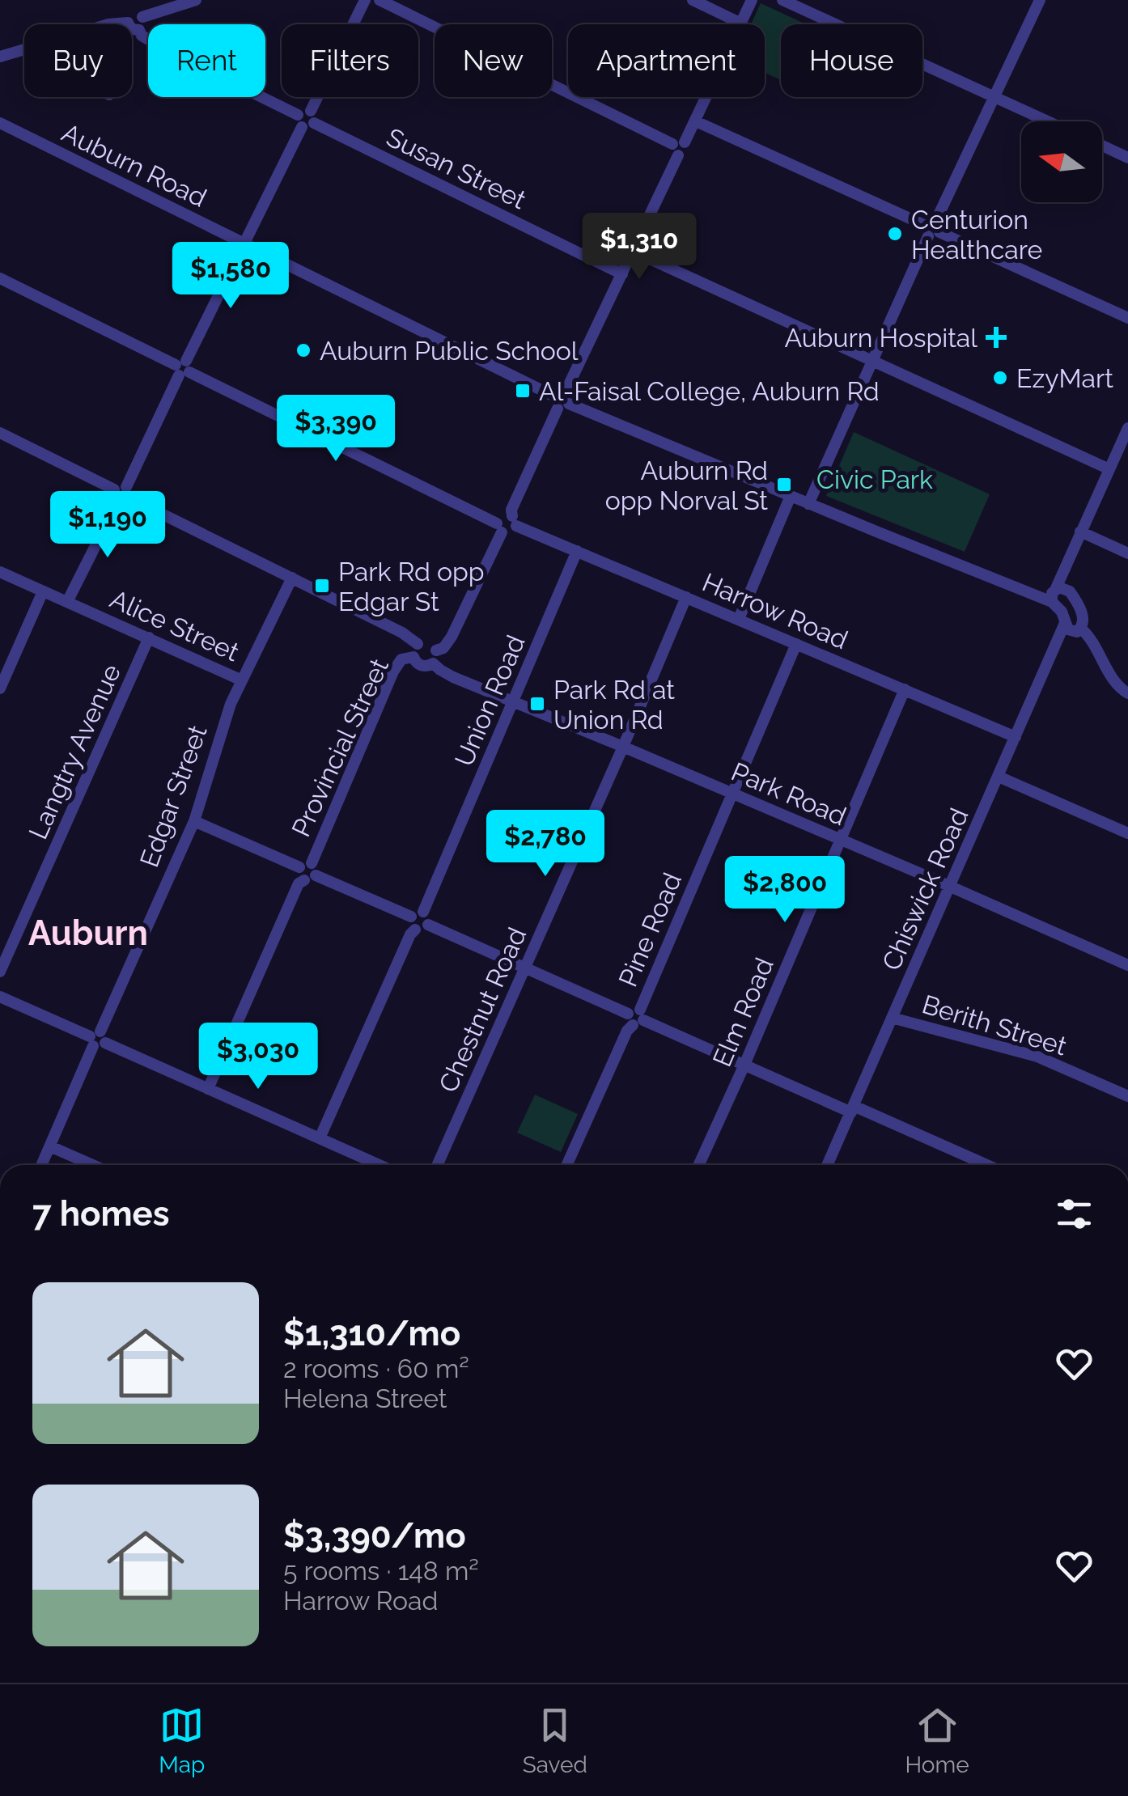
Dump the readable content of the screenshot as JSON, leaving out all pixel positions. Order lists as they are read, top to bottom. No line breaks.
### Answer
{"streets":{"street":["Auburn Road","Susan Street","Harrow Road","Alice Street","Union Road","Provincial Street","Langtry Avenue","Park Road","Edgar Street","Chiswick Road","Pine Road","Chestnut Road","Elm Road","Berith Street"]},"crossings":[["Harrow Road","Union Road"],["Harrow Road","Chiswick Road"],["Harrow Road","Pine Road"],["Harrow Road","Chestnut Road"],["Harrow Road","Elm Road"],["Alice Street","Langtry Avenue"],["Alice Street","Edgar Street"],["Union Road","Park Road"],["Provincial Street","Park Road"],["Park Road","Chiswick Road"],["Park Road","Pine Road"],["Park Road","Chestnut Road"],["Park Road","Elm Road"],["Chiswick Road","Berith Street"]],"districts":["Auburn"],"parks":["Civic Park"],"places":{"other":["Centurion Healthcare","Auburn Public School","EzyMart"],"health":["Auburn Hospital"],"transit":["Al-Faisal College, Auburn Rd","Auburn Rd opp Norval St","Park Rd opp Edgar St","Park Rd at Union Rd"]},"north":"left","page":{"chip":["Buy","Rent","Filters","New","Apartment","House"],"price":["$1,310","$1,580","$3,390","$1,190","$2,780","$2,800","$3,030"],"heading":"7 homes","list":[{"name":"$1,310/mo","note":"2 rooms · 60 m² · Helena Street"},{"name":"$3,390/mo","note":"5 rooms · 148 m² · Harrow Road"}],"tabs":["Map","Saved","Home"]}}
